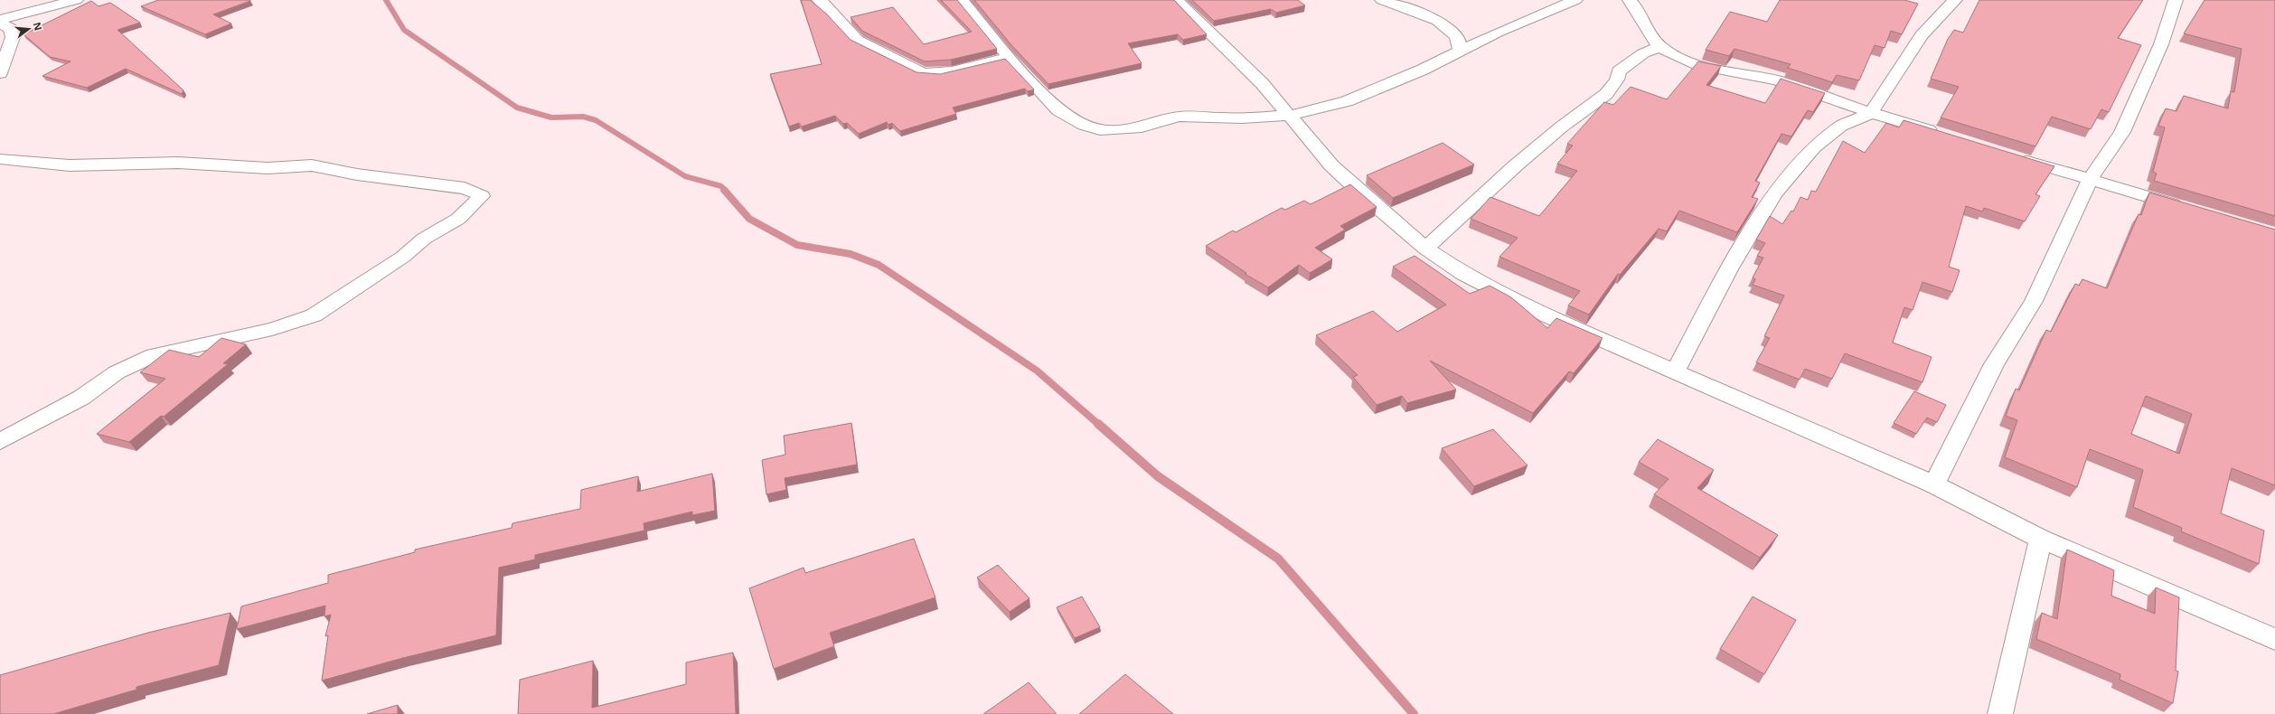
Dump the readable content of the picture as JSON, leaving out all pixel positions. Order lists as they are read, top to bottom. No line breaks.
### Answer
{"north":"right"}
